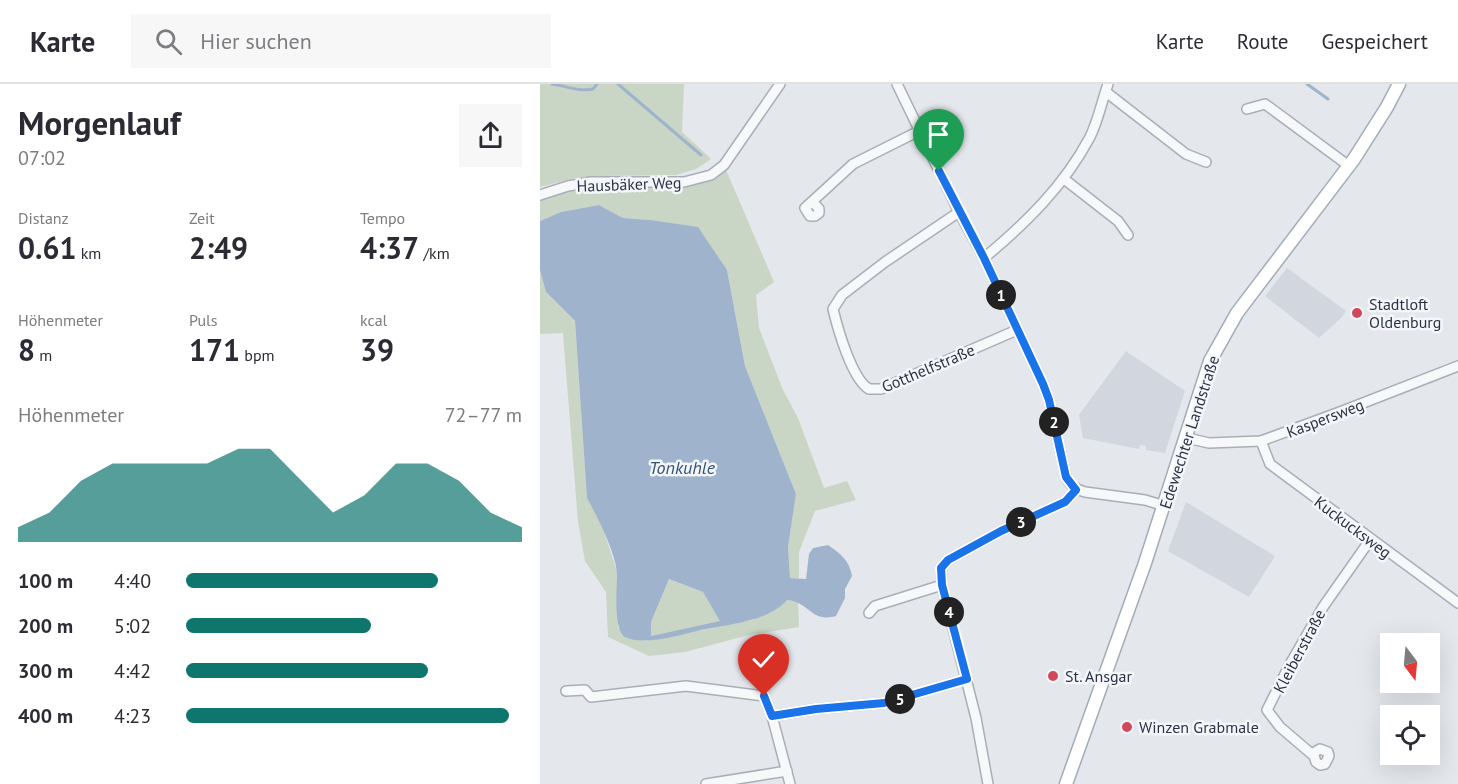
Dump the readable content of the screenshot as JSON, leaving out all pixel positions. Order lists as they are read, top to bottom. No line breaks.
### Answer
{"streets":{"main road":["Edewechter Landstraße"],"street":["Hausbäker Weg","Gotthelfstraße","Kaspersweg","Kuckucksweg","Kleiberstraße"]},"crossings":[["Kaspersweg","Edewechter Landstraße"],["Kaspersweg","Kuckucksweg"],["Kuckucksweg","Kleiberstraße"]],"water":["Tonkuhle"],"places":["Stadtloft Oldenburg","St. Ansgar","Winzen Grabmale"],"north":"bottom","page":{"header":"Karte","search":"Hier suchen","nav":["Karte","Route","Gespeichert"],"heading":["Morgenlauf","07:02"],"stats":[["Distanz","0.61 km"],["Zeit","2:49"],["Tempo","4:37 /km"],["Höhenmeter","8 m"],["Puls","171 bpm"],["kcal","39"]],"pins":["1","2","3","4","5"],"chart":["Höhenmeter","72–77 m"],"list":[{"name":"100 m","note":"4:40"},{"name":"200 m","note":"5:02"},{"name":"300 m","note":"4:42"},{"name":"400 m","note":"4:23"}]}}
